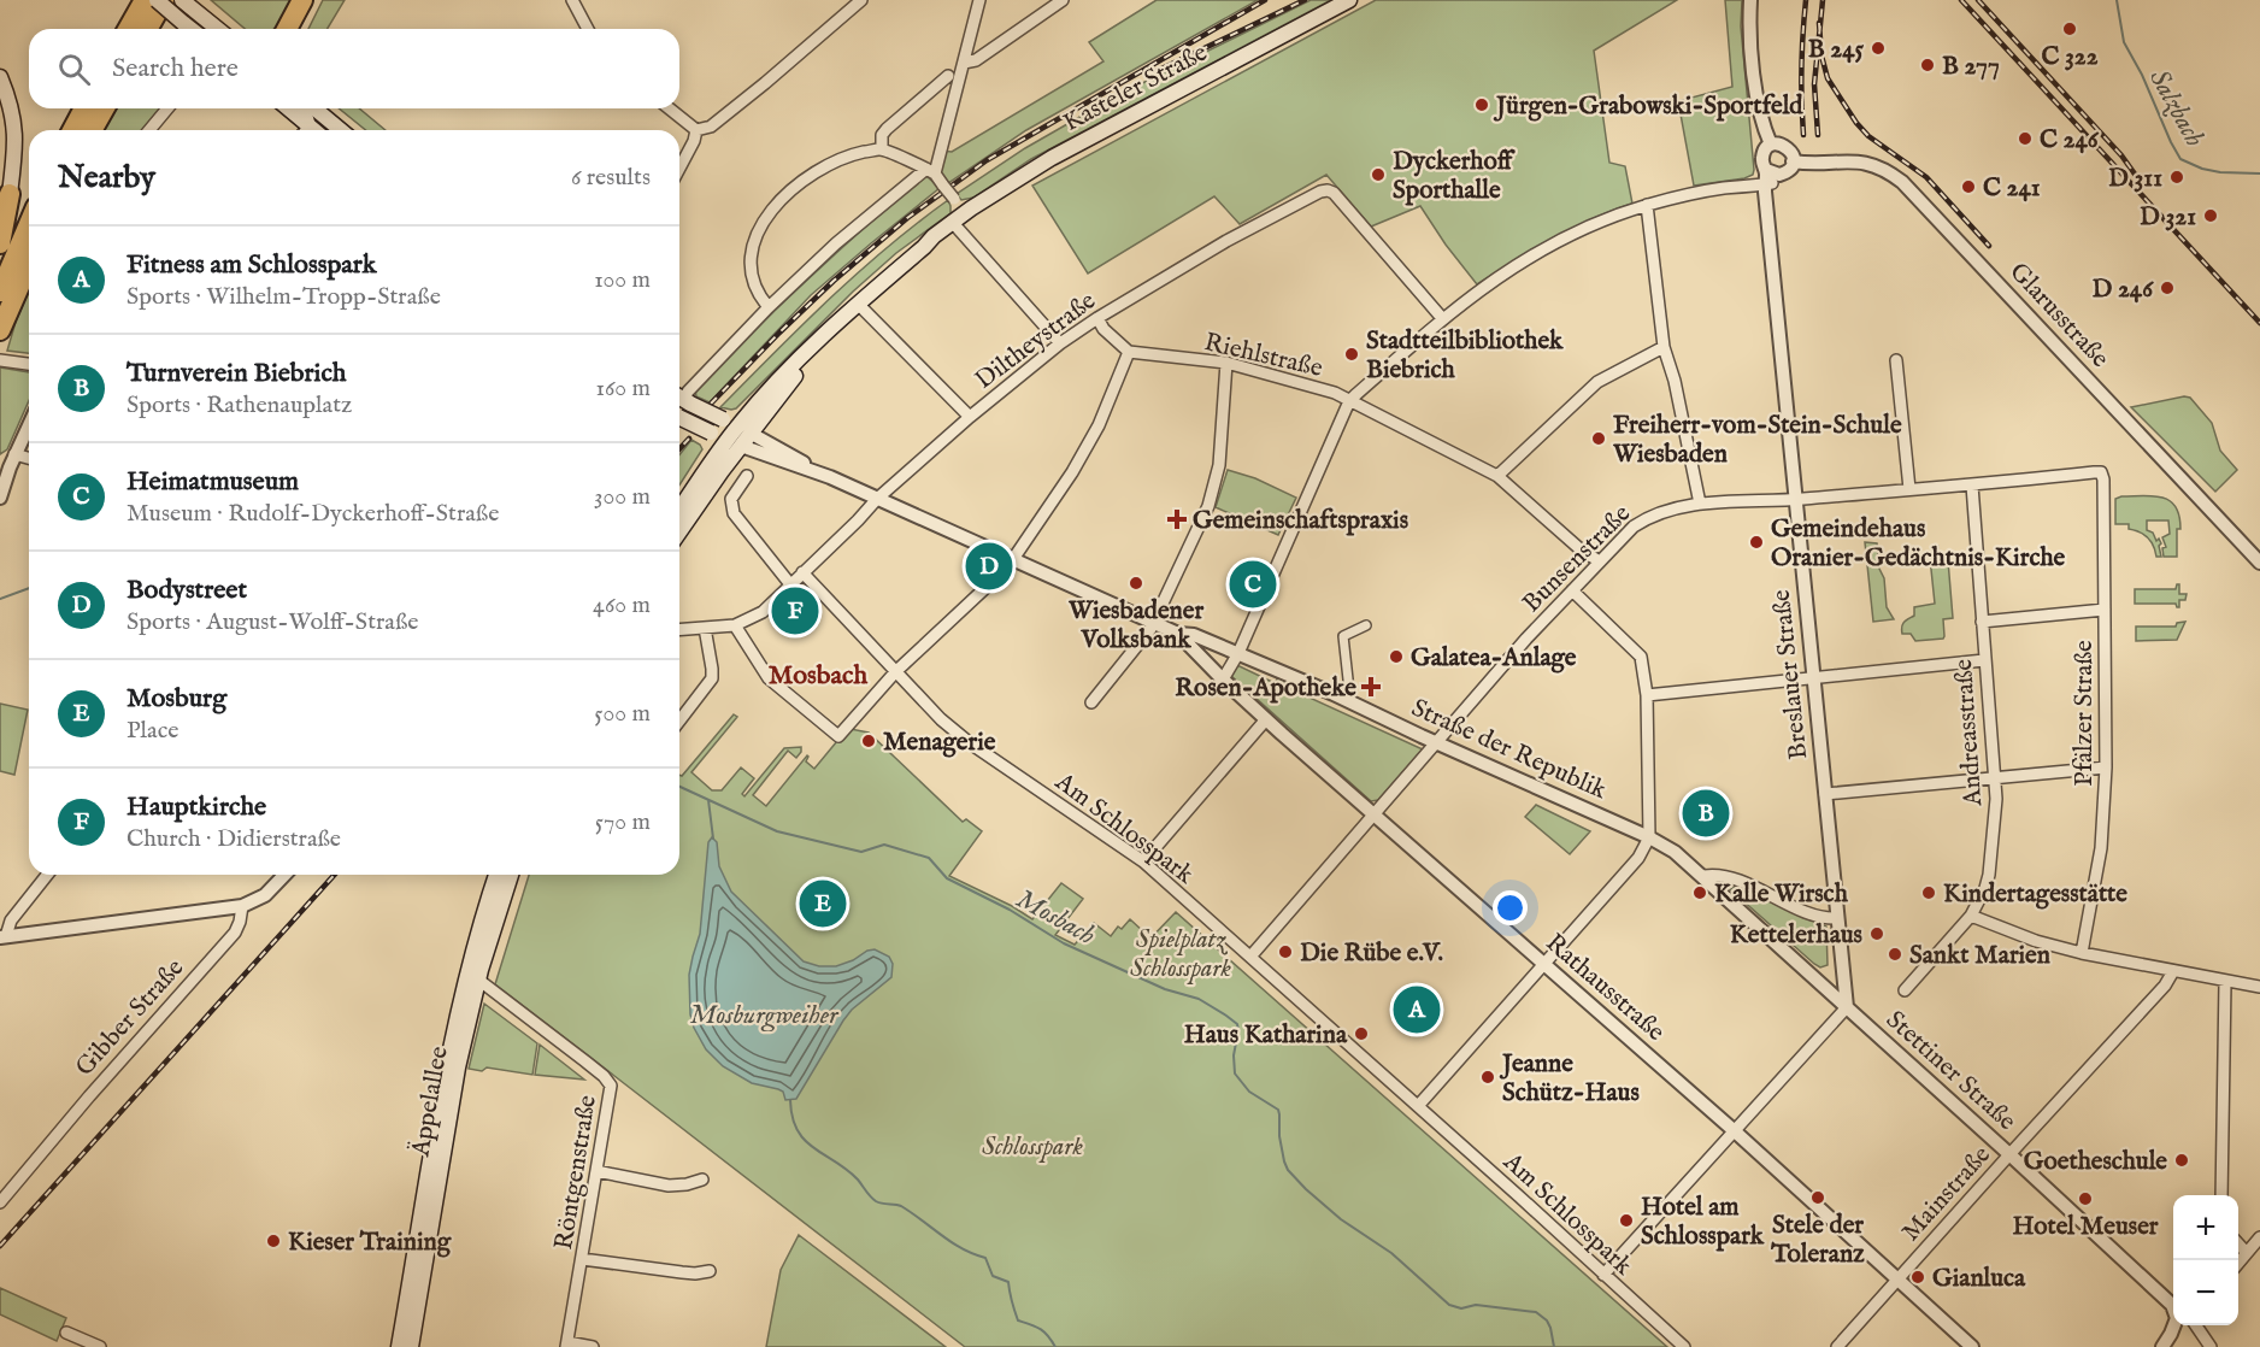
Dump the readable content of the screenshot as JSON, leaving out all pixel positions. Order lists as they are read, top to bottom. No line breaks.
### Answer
{"streets":{"main road":["Kasteler Straße","Äppelallee"],"street":["Glarusstraße","Diltheystraße","Riehlstraße","Bunsenstraße","Breslauer Straße","Pfälzer Straße","Andreasstraße","Straße der Republik","Am Schlosspark","Rathausstraße","Gibber Straße","Stettiner Straße","Röntgenstraße","Mainstraße"]},"crossings":[["Kasteler Straße","Straße der Republik"],["Glarusstraße","Breslauer Straße"],["Diltheystraße","Straße der Republik"],["Diltheystraße","Am Schlosspark"],["Riehlstraße","Bunsenstraße"],["Bunsenstraße","Breslauer Straße"],["Bunsenstraße","Pfälzer Straße"],["Bunsenstraße","Andreasstraße"],["Bunsenstraße","Straße der Republik"],["Bunsenstraße","Am Schlosspark"],["Bunsenstraße","Rathausstraße"],["Breslauer Straße","Stettiner Straße"],["Straße der Republik","Rathausstraße"],["Straße der Republik","Stettiner Straße"],["Rathausstraße","Mainstraße"],["Stettiner Straße","Mainstraße"],["Äppelallee","Röntgenstraße"]],"districts":["Mosbach"],"water":["Salzbach","Mosbach","Mosburgweiher"],"parks":["Spielplatz Schlosspark","Schlosspark"],"places":{"other":["C 322","B 245","B 277","Jürgen-Grabowski-Sportfeld","C 246","Dyckerhoff Sporthalle","D 311","C 241","D 321","D 246","Stadtteilbibliothek Biebrich","Freiherr-vom-Stein-Schule Wiesbaden","Gemeindehaus Oranier-Gedächtnis-Kirche","Wiesbadener Volksbank","Galatea-Anlage","Menagerie","Kalle Wirsch","Kindertagesstätte","Kettelerhaus","Die Rübe e.V.","Sankt Marien","Haus Katharina","Jeanne Schütz-Haus","Goetheschule","Stele der Toleranz","Hotel Meuser","Hotel am Schlosspark","Kieser Training","Gianluca"],"health":["Gemeinschaftspraxis","Rosen-Apotheke"]},"page":{"search":"Search here","heading":["Nearby","6 results"],"list":[{"mark":"A","name":"Fitness am Schlosspark","note":"Sports · Wilhelm-Tropp-Straße","value":"100 m"},{"mark":"B","name":"Turnverein Biebrich","note":"Sports · Rathenauplatz","value":"160 m"},{"mark":"C","name":"Heimatmuseum","note":"Museum · Rudolf-Dyckerhoff-Straße","value":"300 m"},{"mark":"D","name":"Bodystreet","note":"Sports · August-Wolff-Straße","value":"460 m"},{"mark":"E","name":"Mosburg","note":"Place","value":"500 m"},{"mark":"F","name":"Hauptkirche","note":"Church · Didierstraße","value":"570 m"}],"pins":["D","C","F","B","E","A"],"map_buttons":["+","−"]}}
